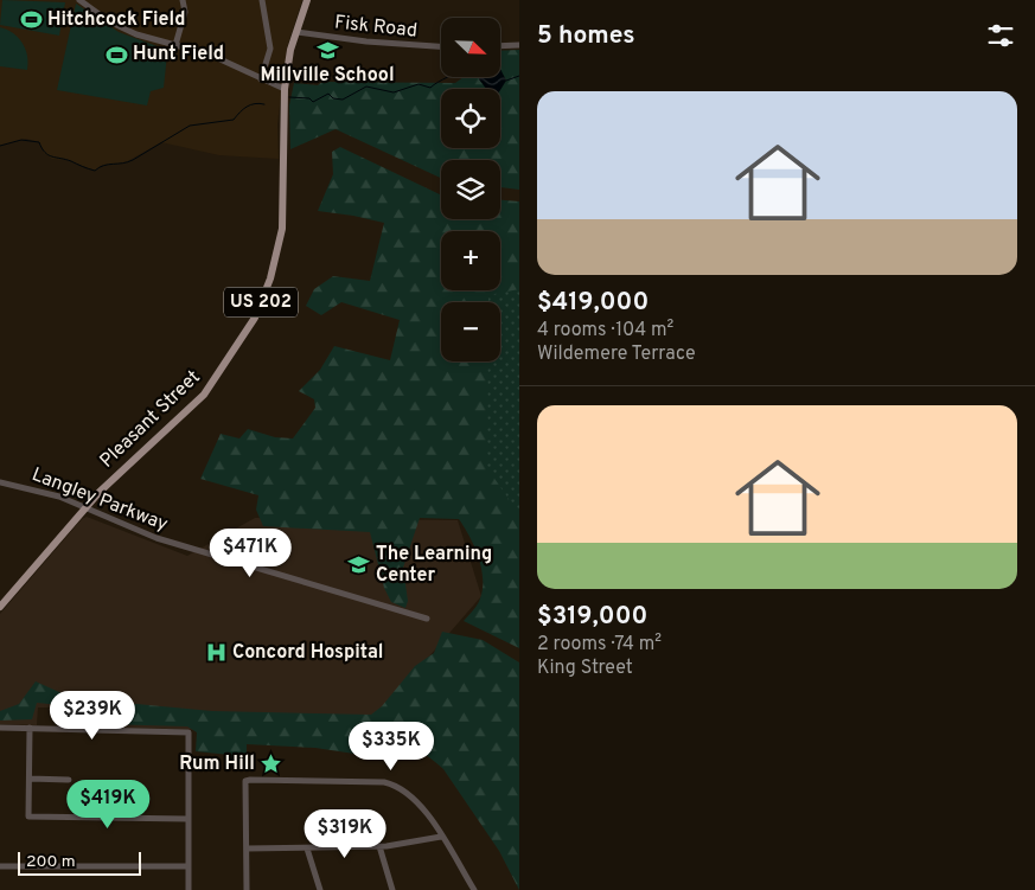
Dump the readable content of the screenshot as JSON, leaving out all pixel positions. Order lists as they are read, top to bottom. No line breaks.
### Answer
{"streets":{"main road":["US 202","Pleasant Street"],"street":["Fisk Road","Langley Parkway"]},"crossings":[["Fisk Road","US 202"],["US 202","Pleasant Street"],["Pleasant Street","Langley Parkway"]],"places":{"sports":["Hitchcock Field","Hunt Field"],"school or university":["Millville School","The Learning Center"],"hospital":["Concord Hospital"],"place":["Rum Hill"]},"scale_bar":"200 m","north":"bottom right","page":{"heading":"5 homes","map_buttons":["+","−"],"list":[{"name":"$419,000","note":"4 rooms · 104 m² · Wildemere Terrace"},{"name":"$319,000","note":"2 rooms · 74 m² · King Street"}],"price":["$471K","$239K","$335K","$419K","$319K"],"scale":"200 m"}}
